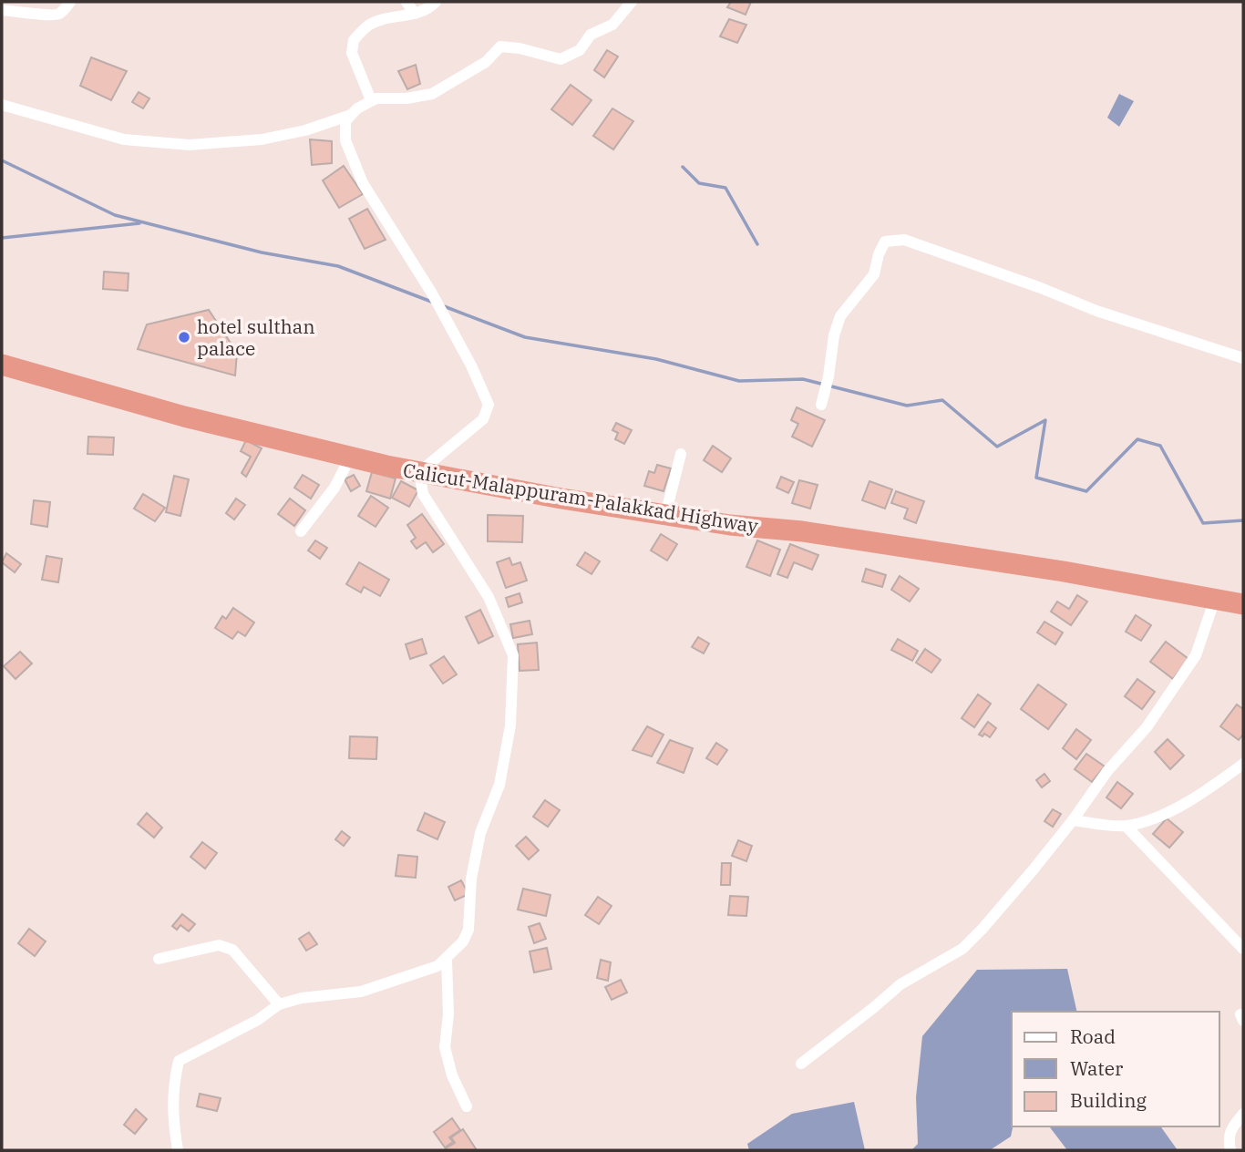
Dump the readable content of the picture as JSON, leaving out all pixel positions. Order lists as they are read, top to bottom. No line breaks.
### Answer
{"streets":{"highway":["Calicut-Malappuram-Palakkad Highway"]},"places":["hotel sulthan palace"],"legend":["Road","Water","Building"]}
